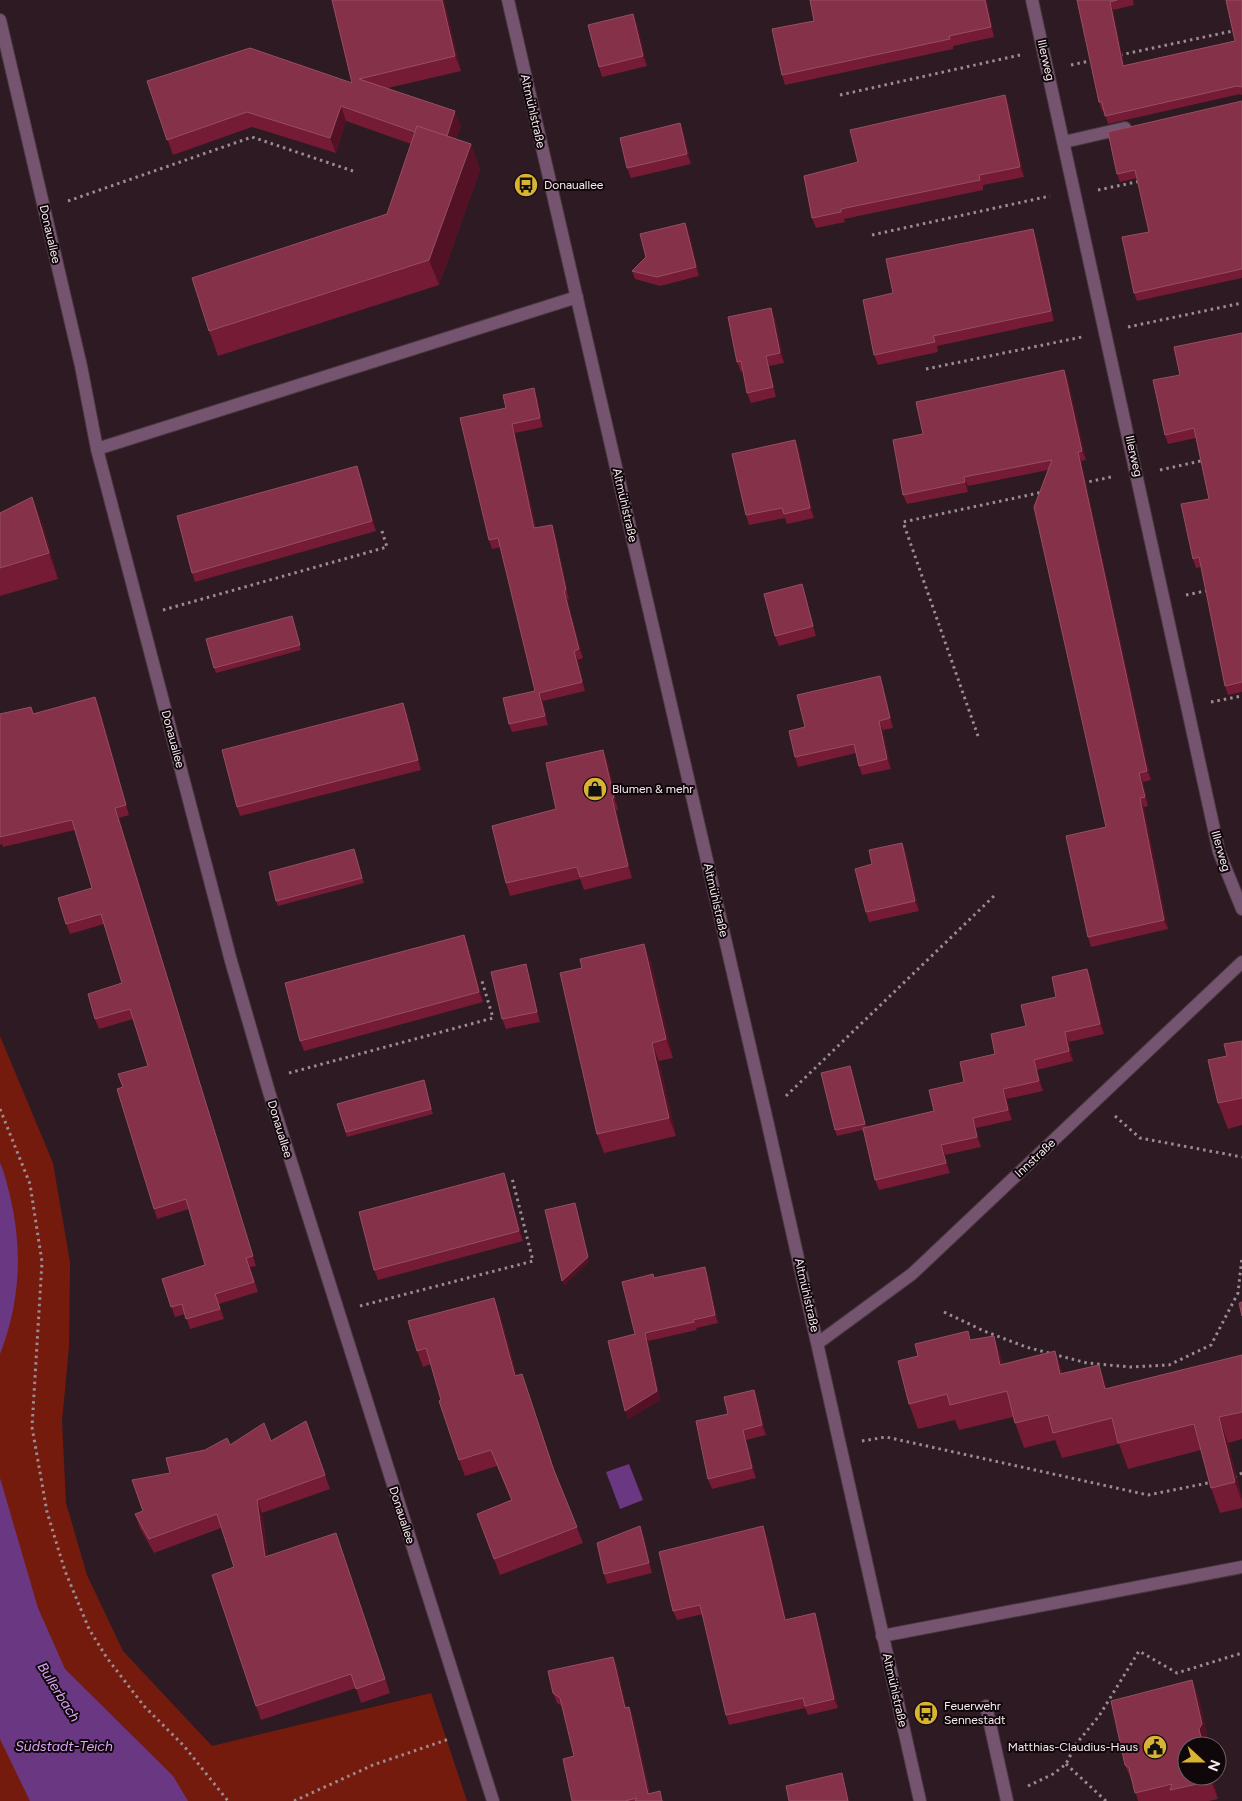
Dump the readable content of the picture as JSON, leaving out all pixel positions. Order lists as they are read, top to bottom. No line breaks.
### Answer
{"streets":{"street":["Illerweg","Altmühlstraße","Donauallee","Innstraße"]},"crossings":[["Altmühlstraße","Innstraße"]],"water":["Bullerbach","Südstadt-Teich"],"places":{"bus stop":["Donauallee","Feuerwehr Sennestadt"],"shop":["Blumen & mehr"],"public building":["Matthias-Claudius-Haus"]},"north":"right"}
